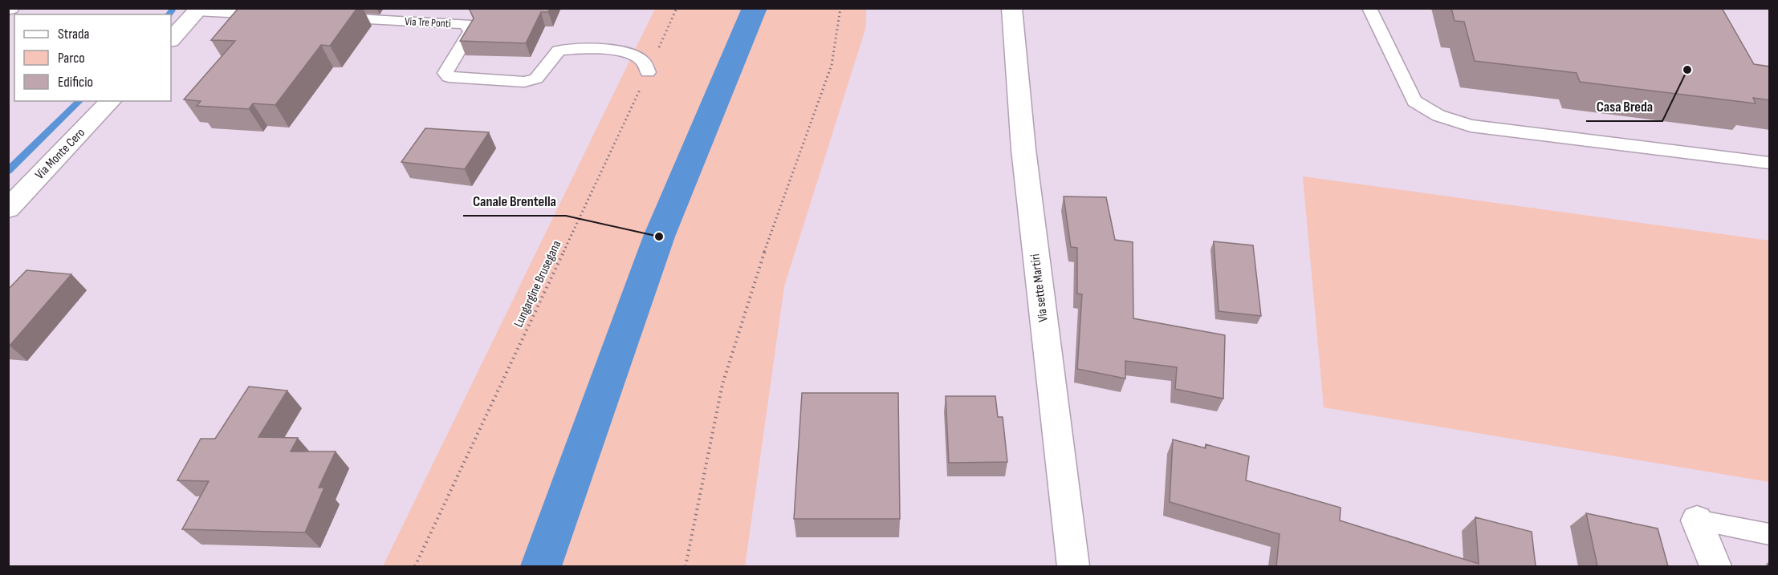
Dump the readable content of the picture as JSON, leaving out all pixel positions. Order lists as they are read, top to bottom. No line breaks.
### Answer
{"streets":{"main road":["Via Monte Cero","Via sette Martiri"],"lane":["Via Tre Ponti"],"path":["Lungargine Brusegana"]},"crossings":[["Via Tre Ponti","Lungargine Brusegana"]],"places":["Casa Breda","Canale Brentella"],"legend":["Strada","Parco","Edificio"]}
